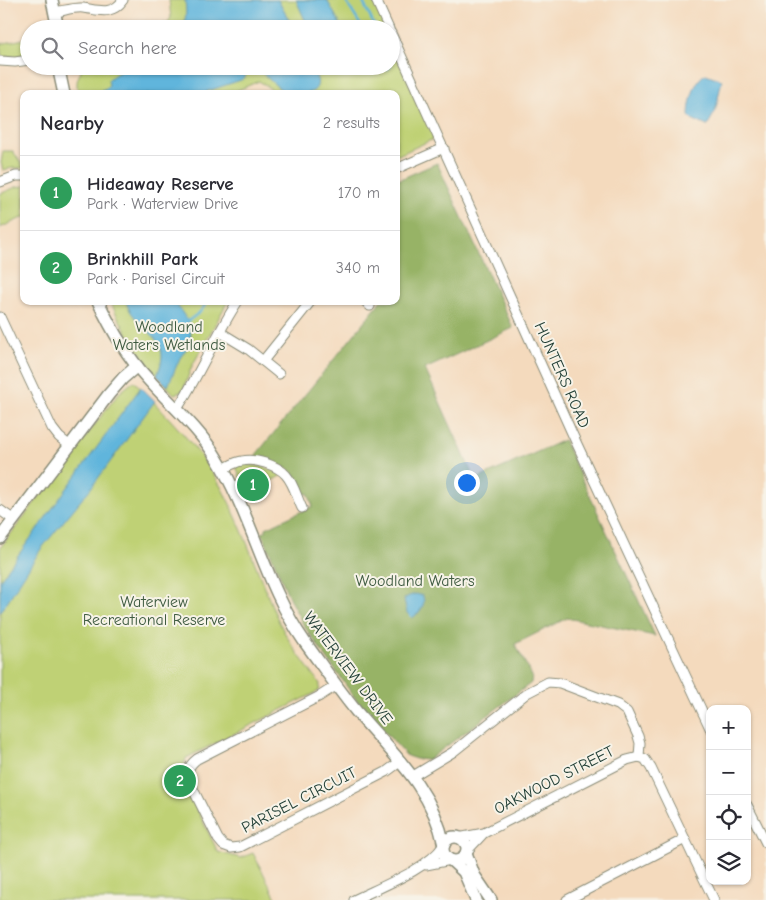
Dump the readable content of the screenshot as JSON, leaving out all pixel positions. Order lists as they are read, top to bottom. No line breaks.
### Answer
{"streets":{"street":["HUNTERS ROAD","WATERVIEW DRIVE","OAKWOOD STREET","PARISEL CIRCUIT"]},"crossings":[["WATERVIEW DRIVE","OAKWOOD STREET"],["WATERVIEW DRIVE","PARISEL CIRCUIT"]],"parks":["Woodland Waters Wetlands","Woodland Waters","Waterview Recreational Reserve"],"page":{"search":"Search here","heading":["Nearby","2 results"],"list":[{"mark":"1","name":"Hideaway Reserve","note":"Park · Waterview Drive","value":"170 m"},{"mark":"2","name":"Brinkhill Park","note":"Park · Parisel Circuit","value":"340 m"}],"pins":["1","2"],"map_buttons":["+","−"]}}
